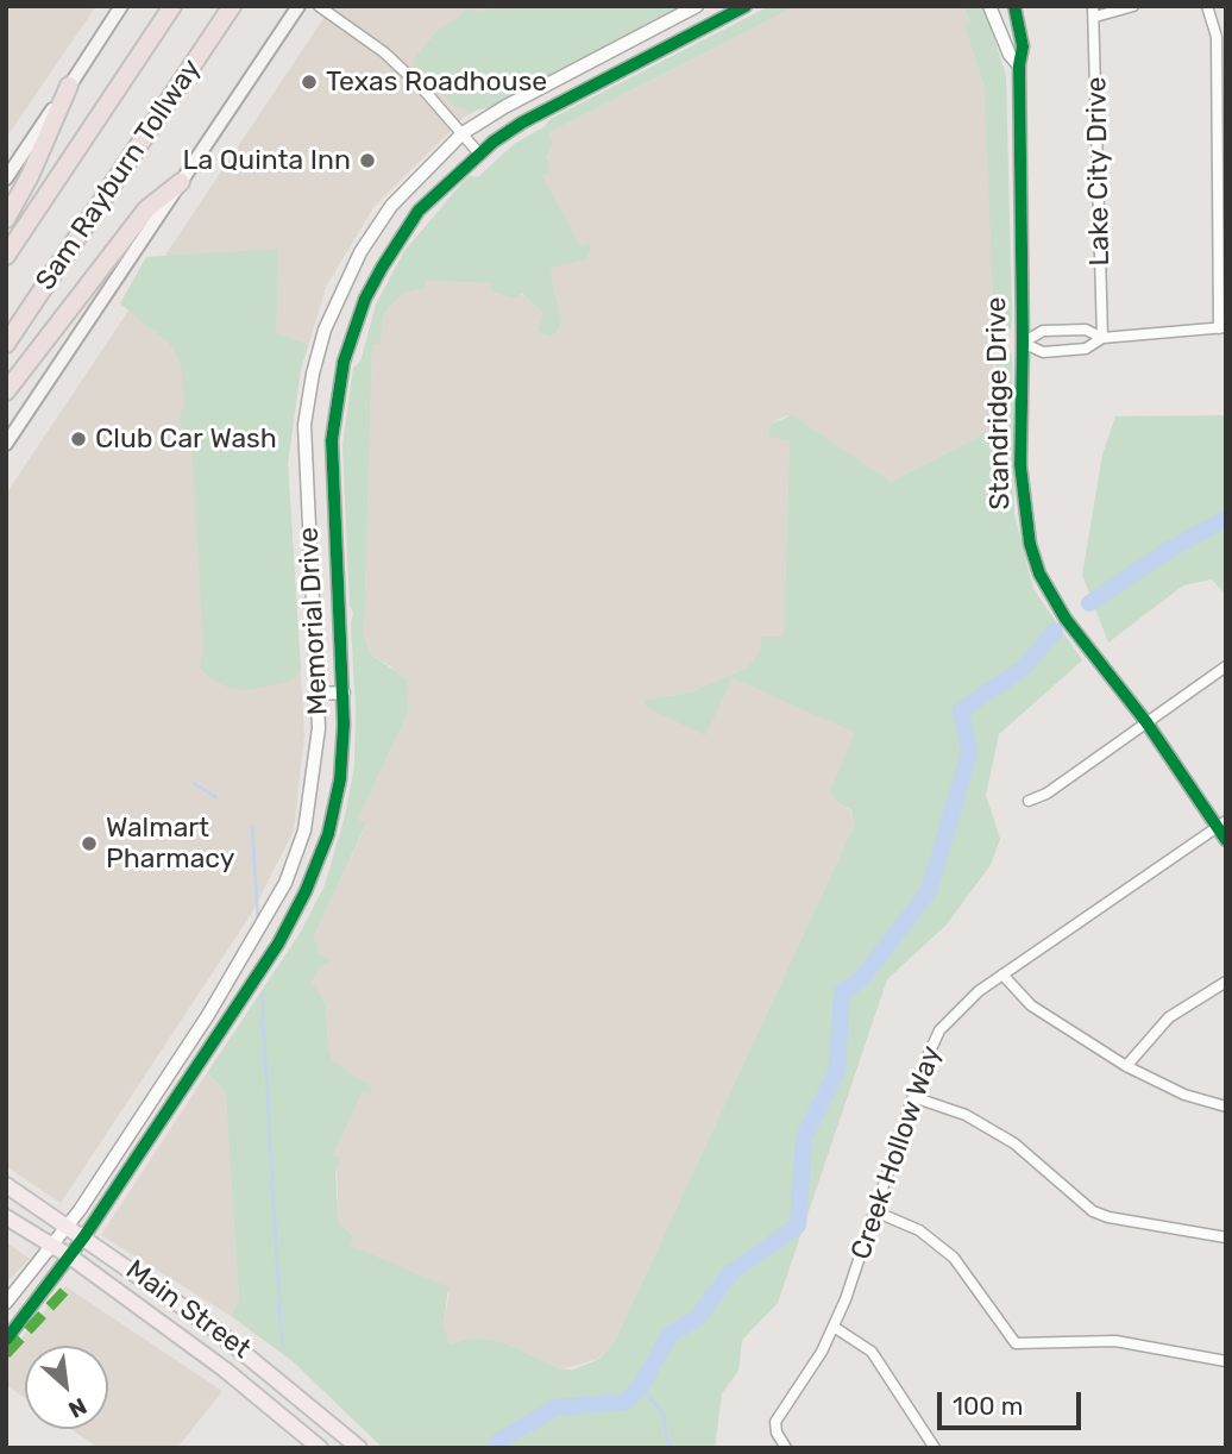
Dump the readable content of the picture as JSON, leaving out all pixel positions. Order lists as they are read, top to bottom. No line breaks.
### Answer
{"streets":{"highway":["Sam Rayburn Tollway"],"main road":["Main Street"],"street":["Lake City Drive","Standridge Drive","Memorial Drive","Creek Hollow Way"]},"crossings":[["Standridge Drive","Creek Hollow Way"],["Memorial Drive","Main Street"]],"places":["Texas Roadhouse","La Quinta Inn","Club Car Wash","Walmart Pharmacy"],"scale_bar":"100 m","north":"bottom right"}
